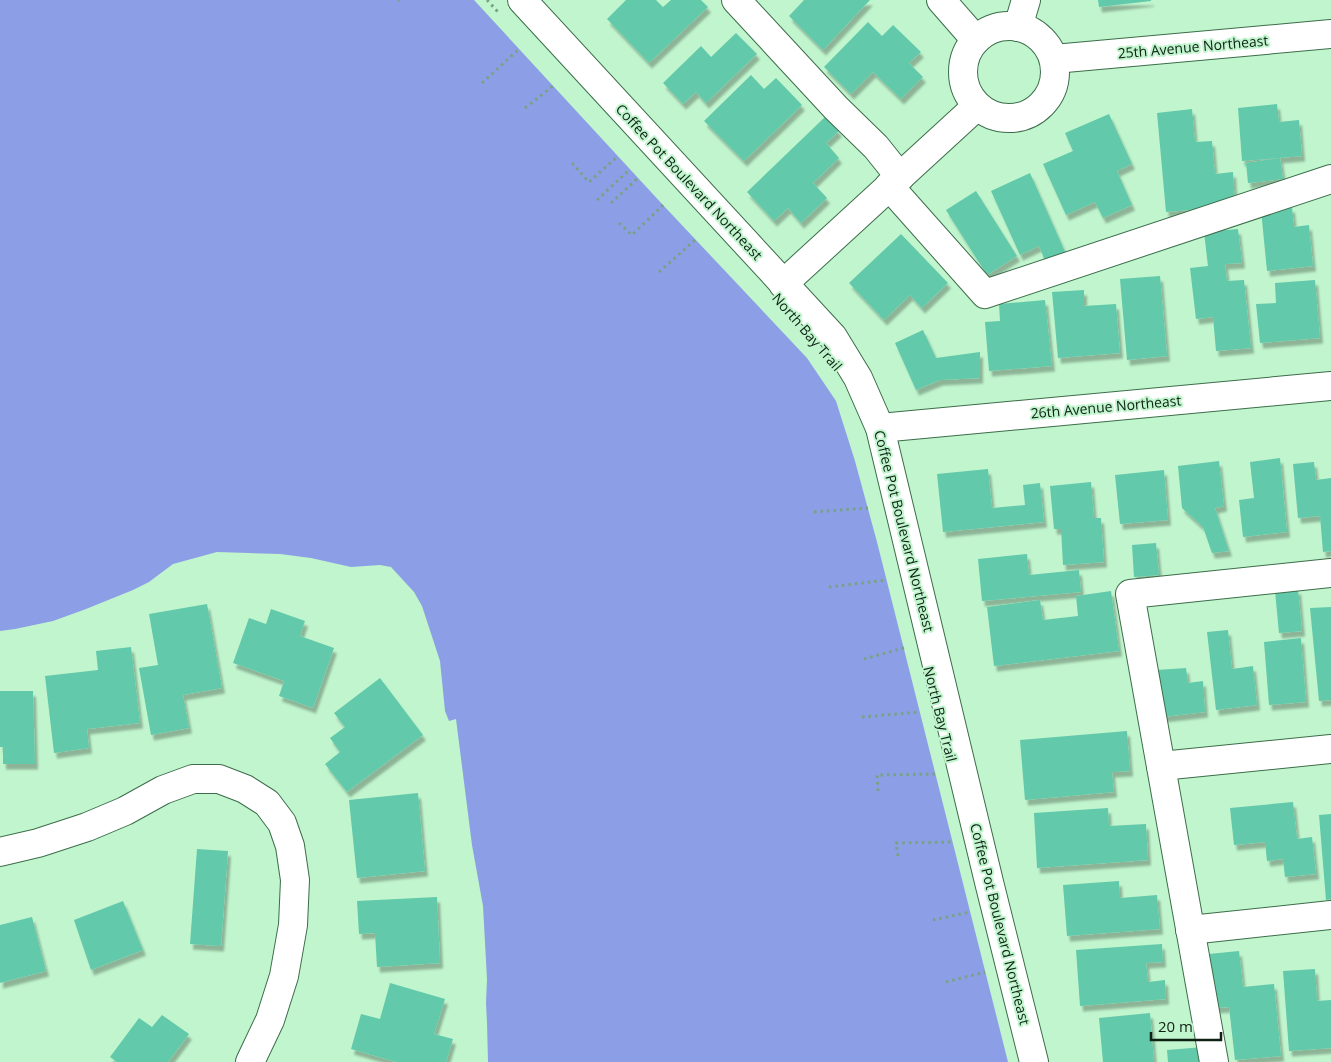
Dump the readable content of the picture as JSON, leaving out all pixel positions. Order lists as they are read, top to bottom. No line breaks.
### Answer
{"streets":{"street":["25th Avenue Northeast","Coffee Pot Boulevard Northeast","26th Avenue Northeast"]},"crossings":[["Coffee Pot Boulevard Northeast","26th Avenue Northeast"]],"scale_bar":"20 m"}
